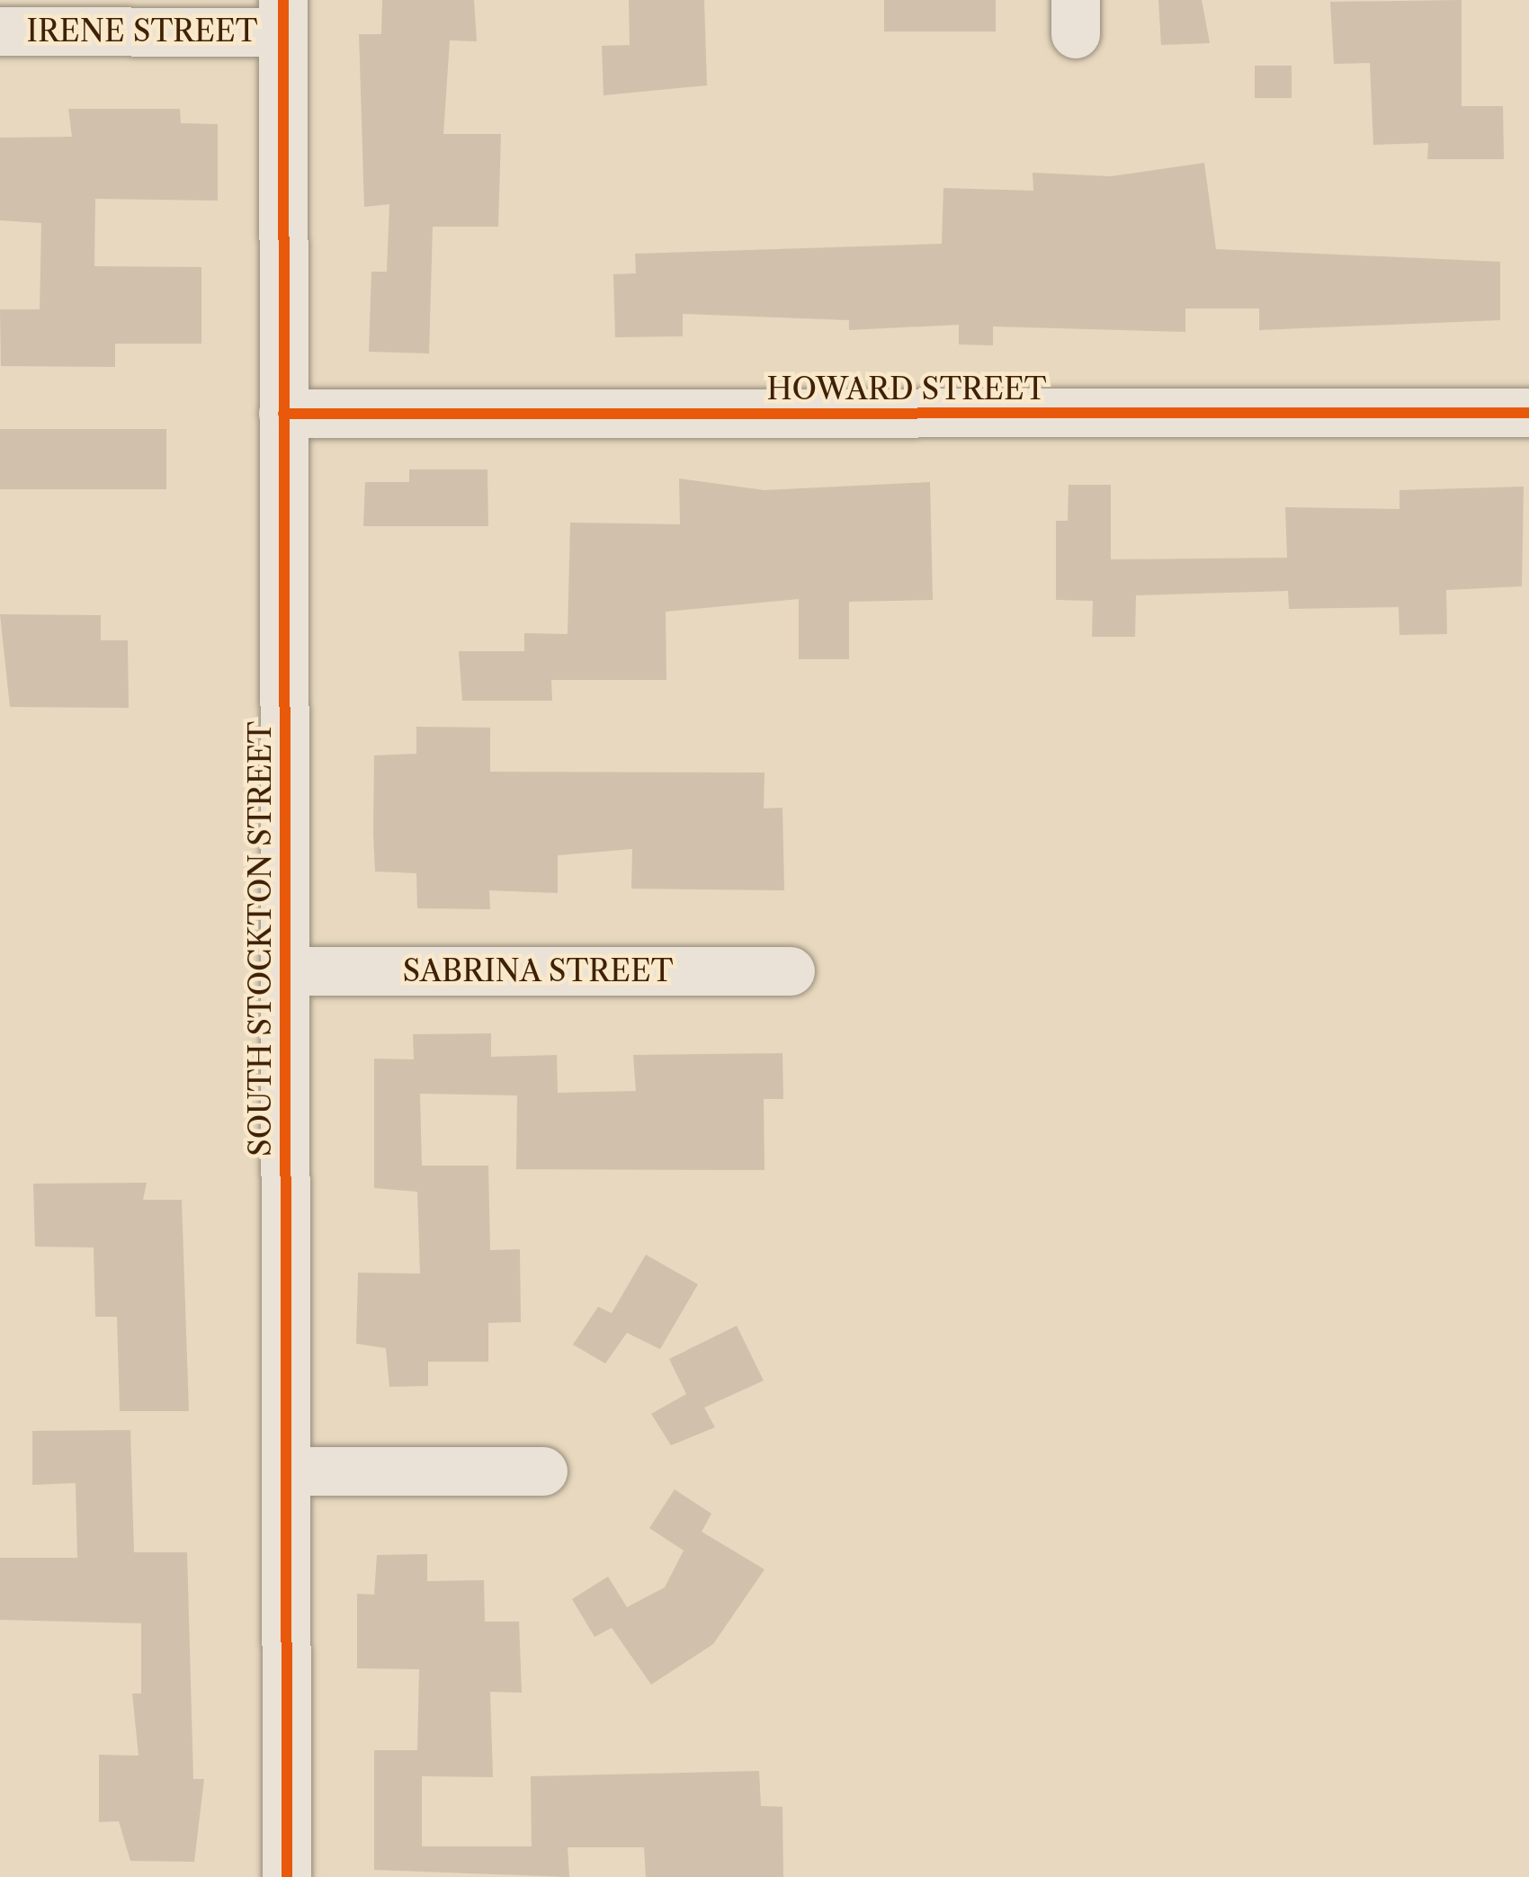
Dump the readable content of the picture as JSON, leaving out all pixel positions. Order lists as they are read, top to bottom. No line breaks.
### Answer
{"streets":{"street":["IRENE STREET","HOWARD STREET","SOUTH STOCKTON STREET","SABRINA STREET"]},"crossings":[["IRENE STREET","SOUTH STOCKTON STREET"],["HOWARD STREET","SOUTH STOCKTON STREET"],["SOUTH STOCKTON STREET","SABRINA STREET"]]}
